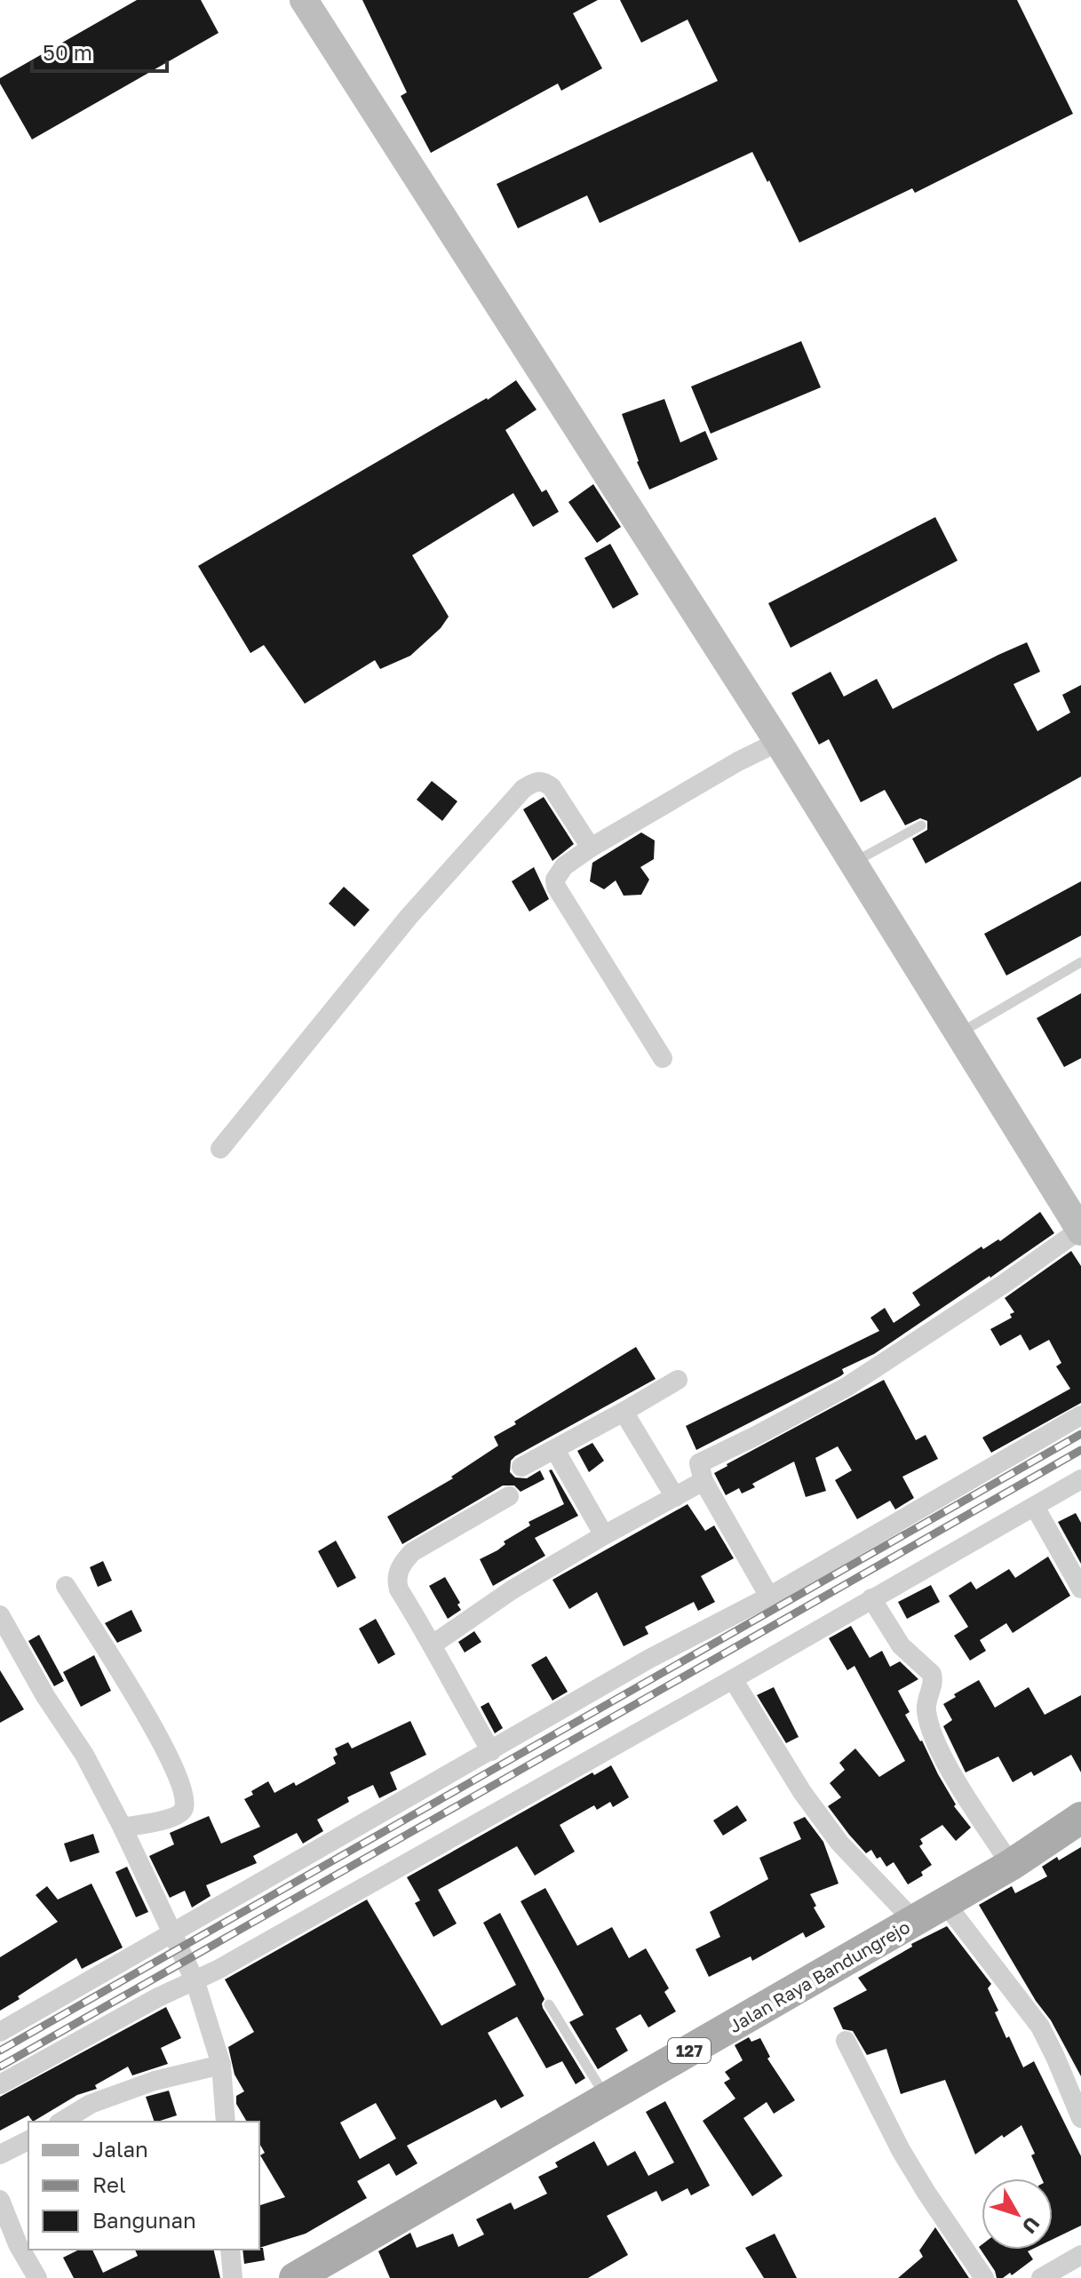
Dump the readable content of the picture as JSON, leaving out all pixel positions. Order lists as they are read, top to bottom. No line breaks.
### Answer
{"streets":{"main road":["Jalan Raya Bandungrejo","127"]},"legend":["Jalan","Rel","Bangunan"],"scale_bar":"50 m","north":"bottom right"}
